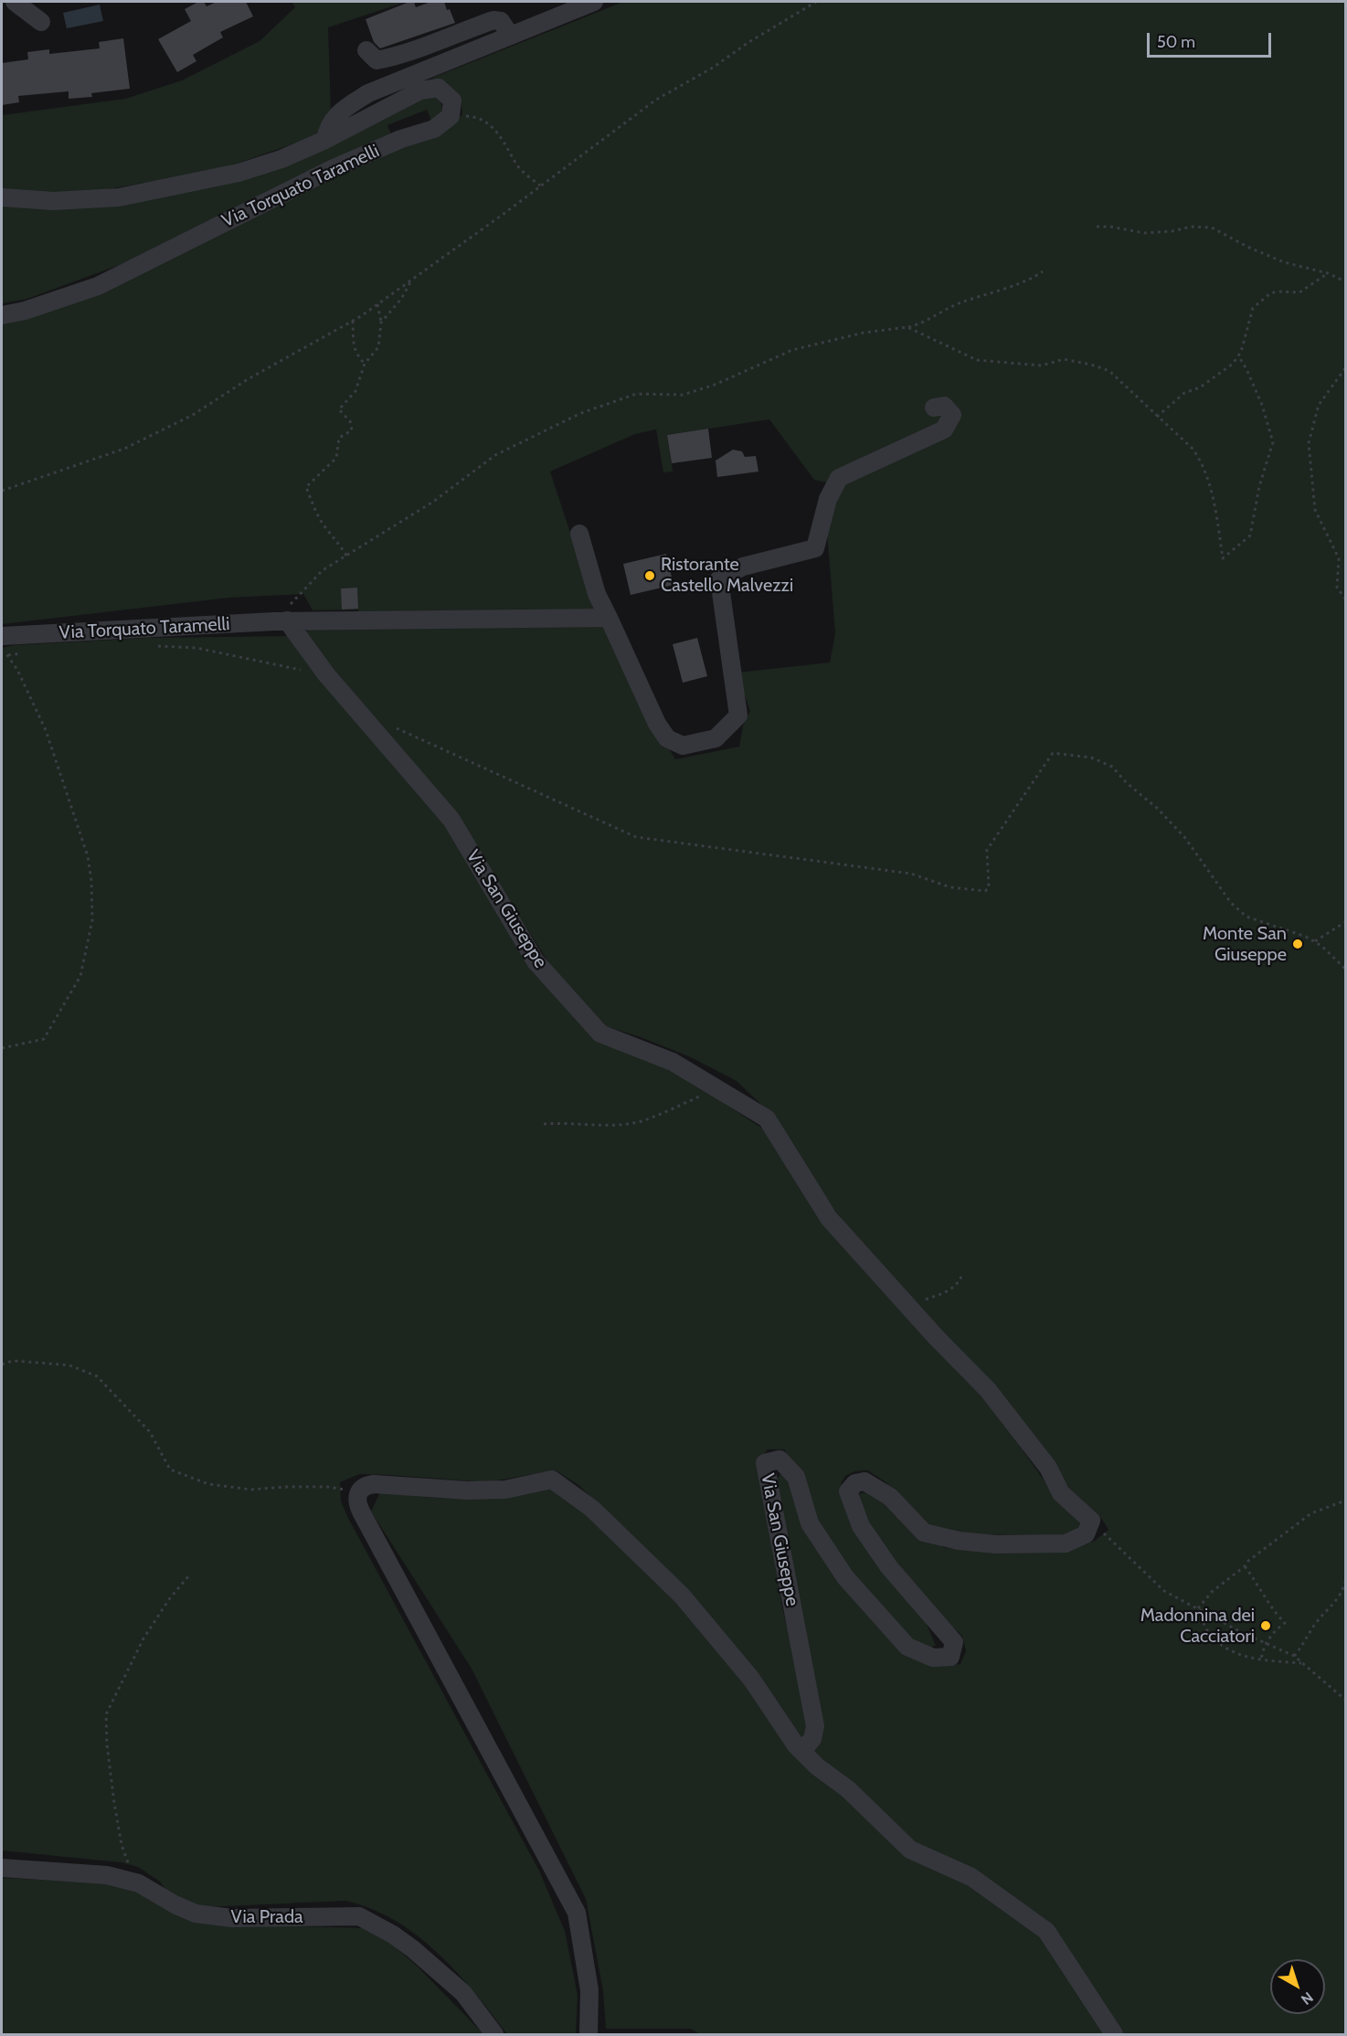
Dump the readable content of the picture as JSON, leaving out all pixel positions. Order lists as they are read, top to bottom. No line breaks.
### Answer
{"streets":{"street":["Via Torquato Taramelli","Via San Giuseppe","Via Prada"]},"crossings":[["Via Torquato Taramelli","Via San Giuseppe"]],"places":["Ristorante Castello Malvezzi","Monte San Giuseppe","Madonnina dei Cacciatori"],"scale_bar":"50 m","north":"bottom right"}
